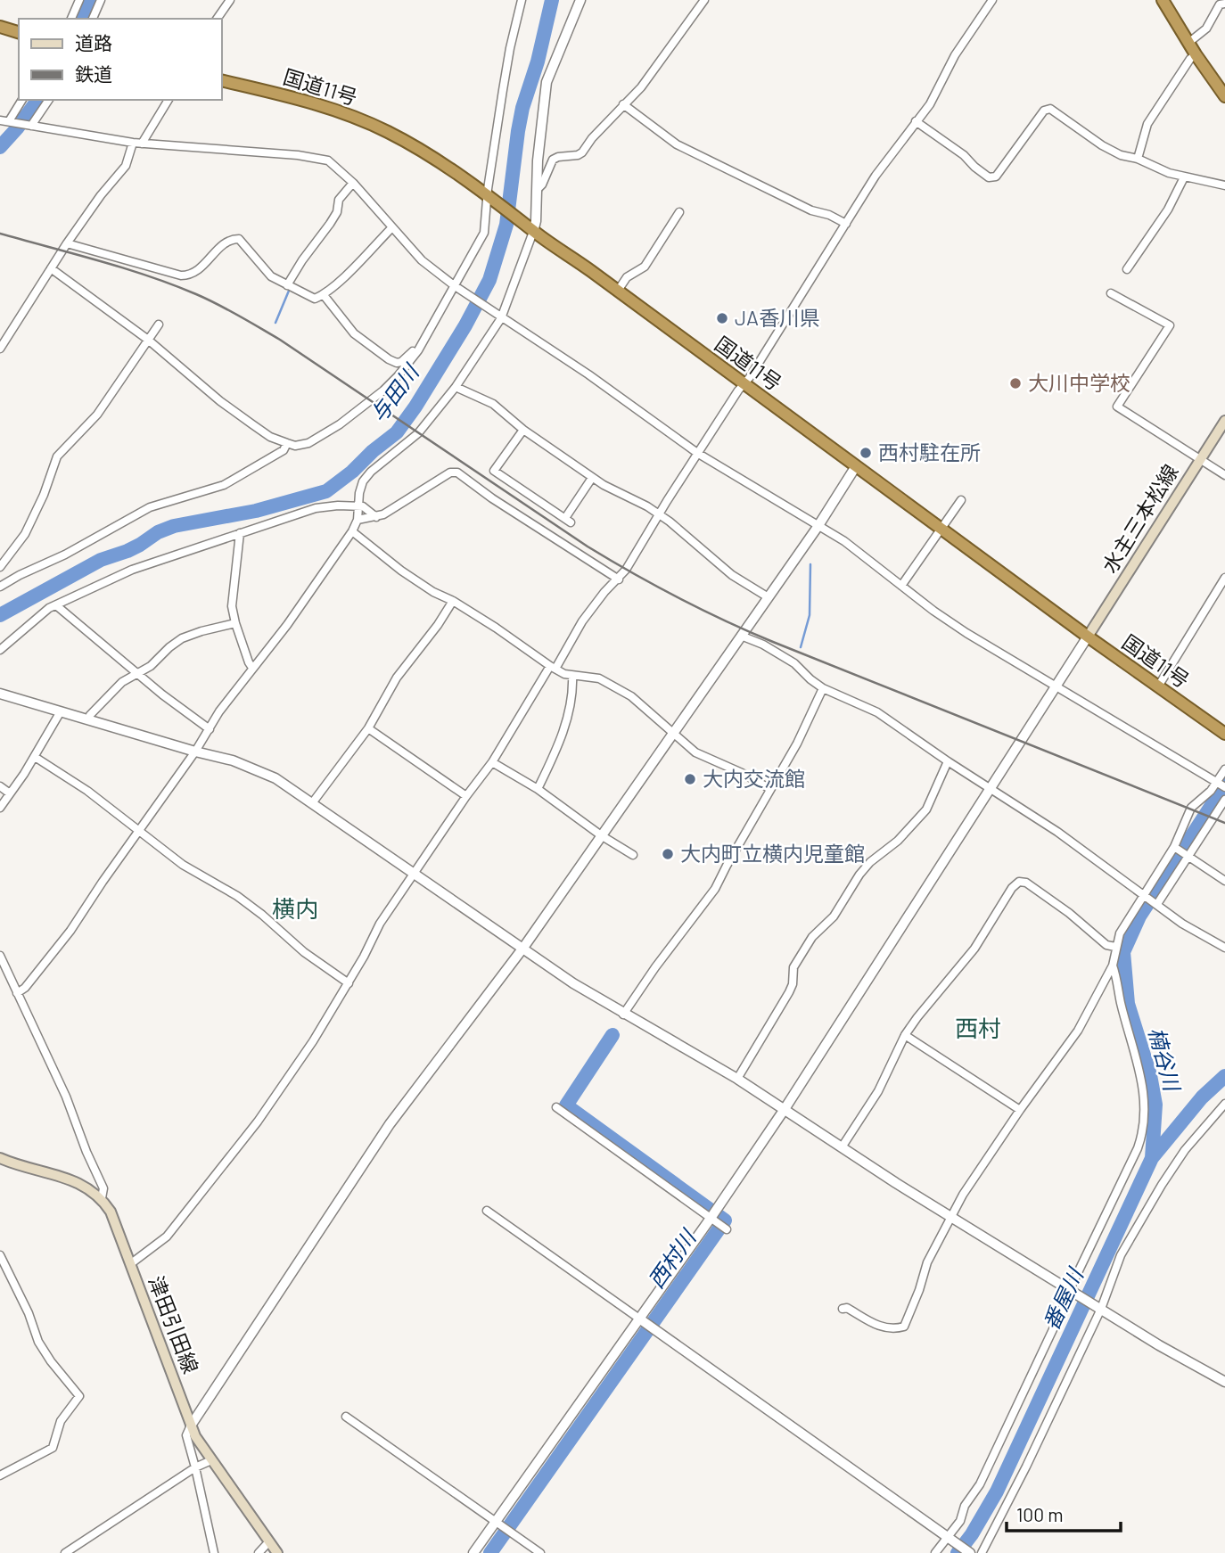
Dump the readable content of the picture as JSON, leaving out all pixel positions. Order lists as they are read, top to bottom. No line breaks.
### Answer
{"streets":{"highway":["国道11号"],"main road":["水主三本松線","津田引田線"]},"crossings":[["国道11号","水主三本松線"]],"districts":["横内","西村"],"water":["与田川","楠谷川","西村川","番屋川"],"places":["JA香川県","大川中学校","西村駐在所","大内交流館","大内町立横内児童館"],"legend":["道路","鉄道"],"scale_bar":"100 m"}
